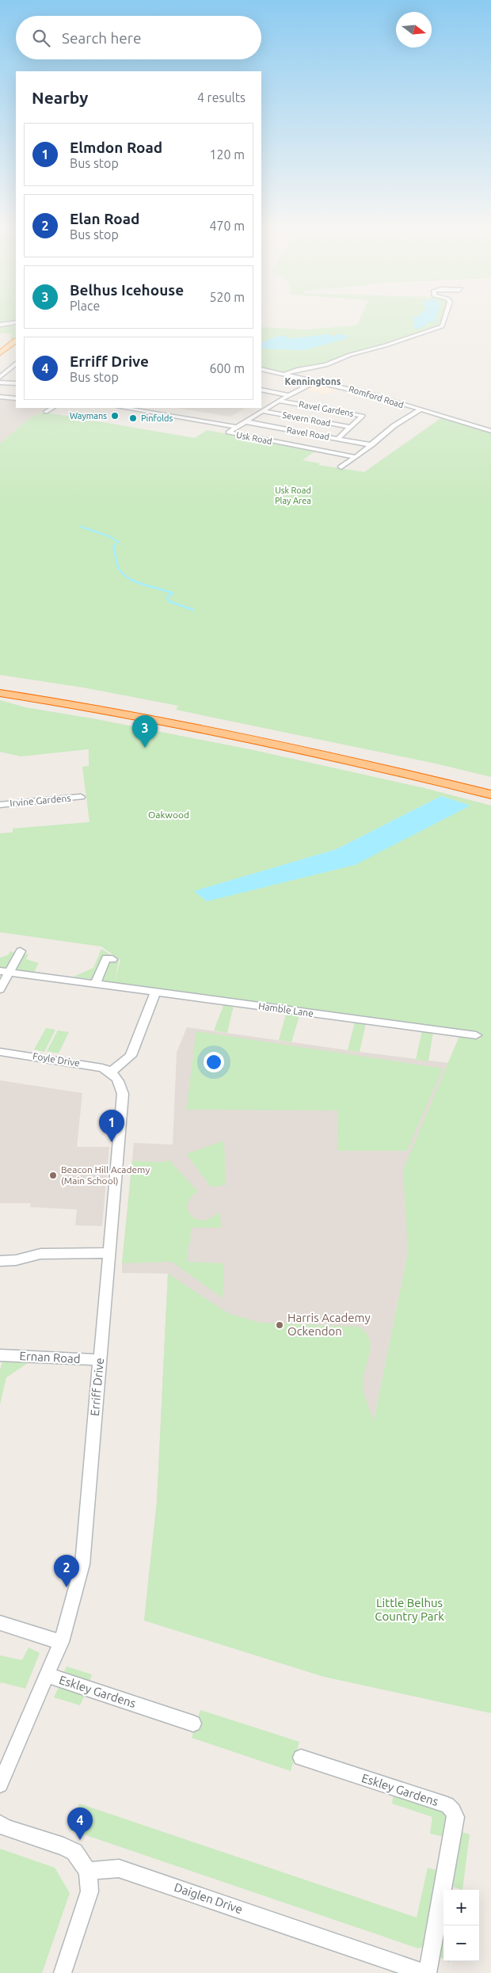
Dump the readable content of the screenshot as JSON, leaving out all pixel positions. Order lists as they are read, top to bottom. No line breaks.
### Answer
{"streets":{"street":["Romford Road","Ravel Gardens","Severn Road","Ravel Road","Usk Road","Irvine Gardens","Hamble Lane","Foyle Drive","Ernan Road","Erriff Drive","Eskley Gardens","Daiglen Drive"]},"crossings":[["Romford Road","Usk Road"],["Ravel Gardens","Severn Road"],["Ravel Gardens","Ravel Road"],["Ravel Gardens","Usk Road"],["Severn Road","Usk Road"],["Ravel Road","Usk Road"],["Foyle Drive","Erriff Drive"],["Ernan Road","Erriff Drive"],["Erriff Drive","Eskley Gardens"]],"districts":["Kenningtons"],"parks":["Usk Road Play Area","Oakwood","Little Belhus Country Park"],"places":["Waymans","Pinfolds","Beacon Hill Academy (Main School)","Harris Academy Ockendon"],"north":"right","page":{"search":"Search here","heading":["Nearby","4 results"],"list":[{"mark":"1","name":"Elmdon Road","note":"Bus stop","value":"120 m"},{"mark":"2","name":"Elan Road","note":"Bus stop","value":"470 m"},{"mark":"3","name":"Belhus Icehouse","note":"Place","value":"520 m"},{"mark":"4","name":"Erriff Drive","note":"Bus stop","value":"600 m"}],"pins":["3","1","2","4"],"map_buttons":["+","−"]}}
